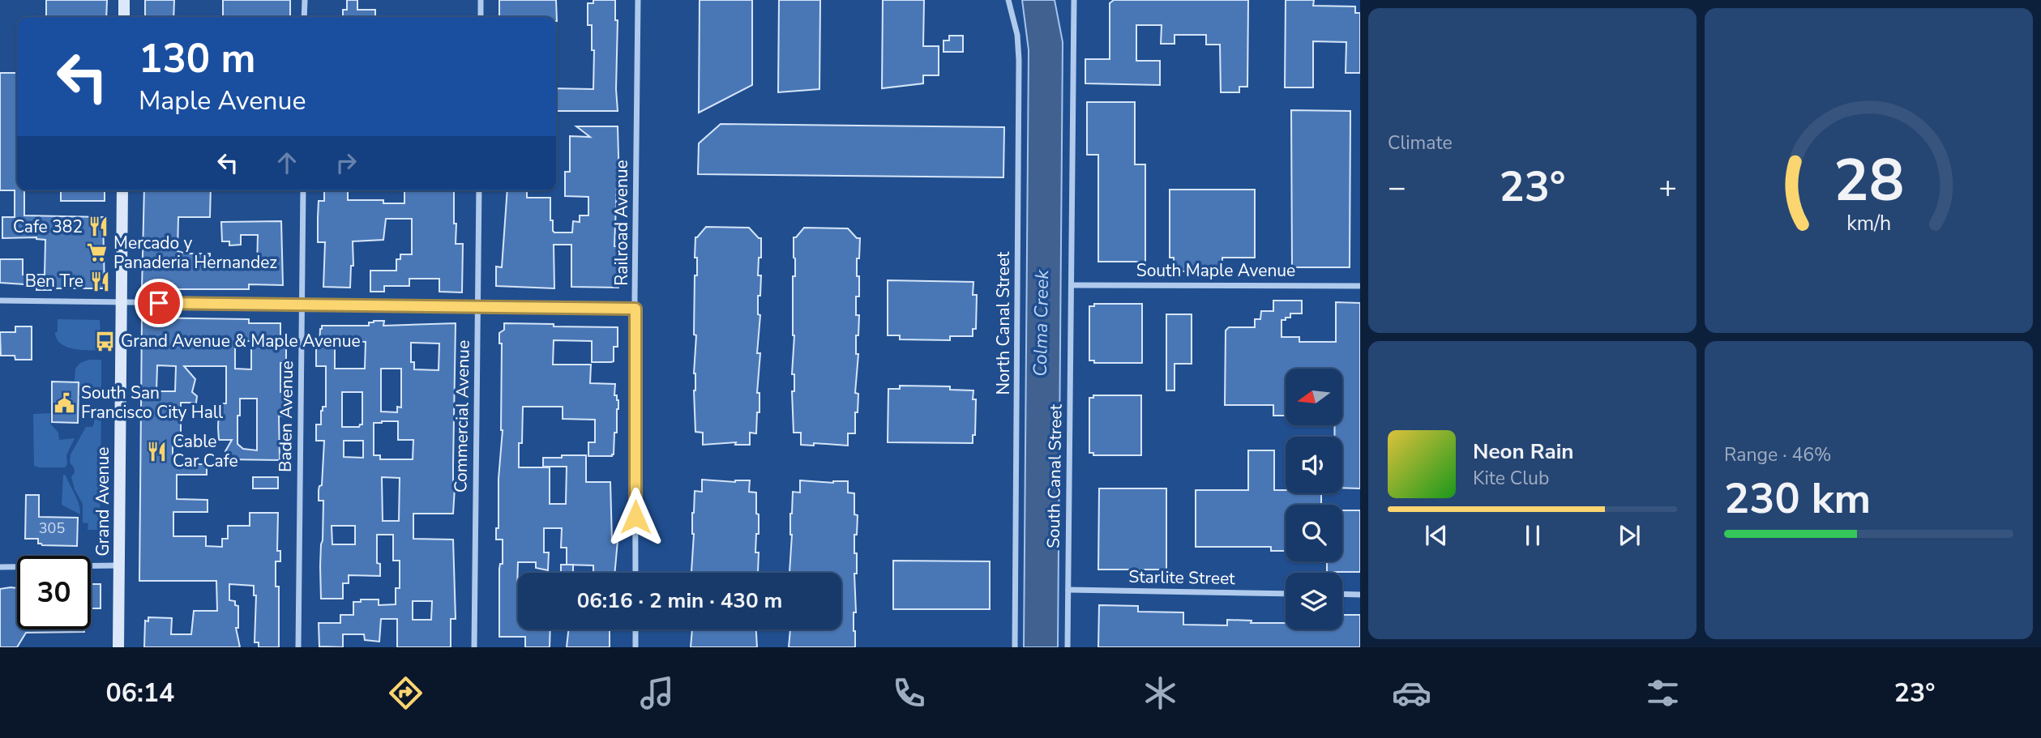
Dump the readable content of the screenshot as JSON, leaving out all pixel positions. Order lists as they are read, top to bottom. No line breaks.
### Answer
{"streets":{"main road":["Grand Avenue"],"street":["Railroad Avenue","South Maple Avenue","North Canal Street","Baden Avenue","Commercial Avenue","South Canal Street","Starlite Street"]},"crossings":[["South Maple Avenue","South Canal Street"],["South Canal Street","Starlite Street"]],"water":["Colma Creek"],"places":{"restaurant":["Cafe 382","Ben Tre","Cable Car Cafe"],"supermarket":["Mercado y Panaderia Hernandez"],"bus stop":["Grand Avenue & Maple Avenue"],"public building":["South San Francisco City Hall"]},"house_numbers":["305"],"north":"left","page":{"tile":["Climate",["Range · 46%","230 km"]],"turn":["130 m","Maple Avenue"],"heat":["−","23°","+"],"song":["Neon Rain","Kite Club"],"limit":"30","trip":"06:16 · 2 min · 430 m","tabs":["06:14","23°"],"gauge":["28","km/h"]}}
